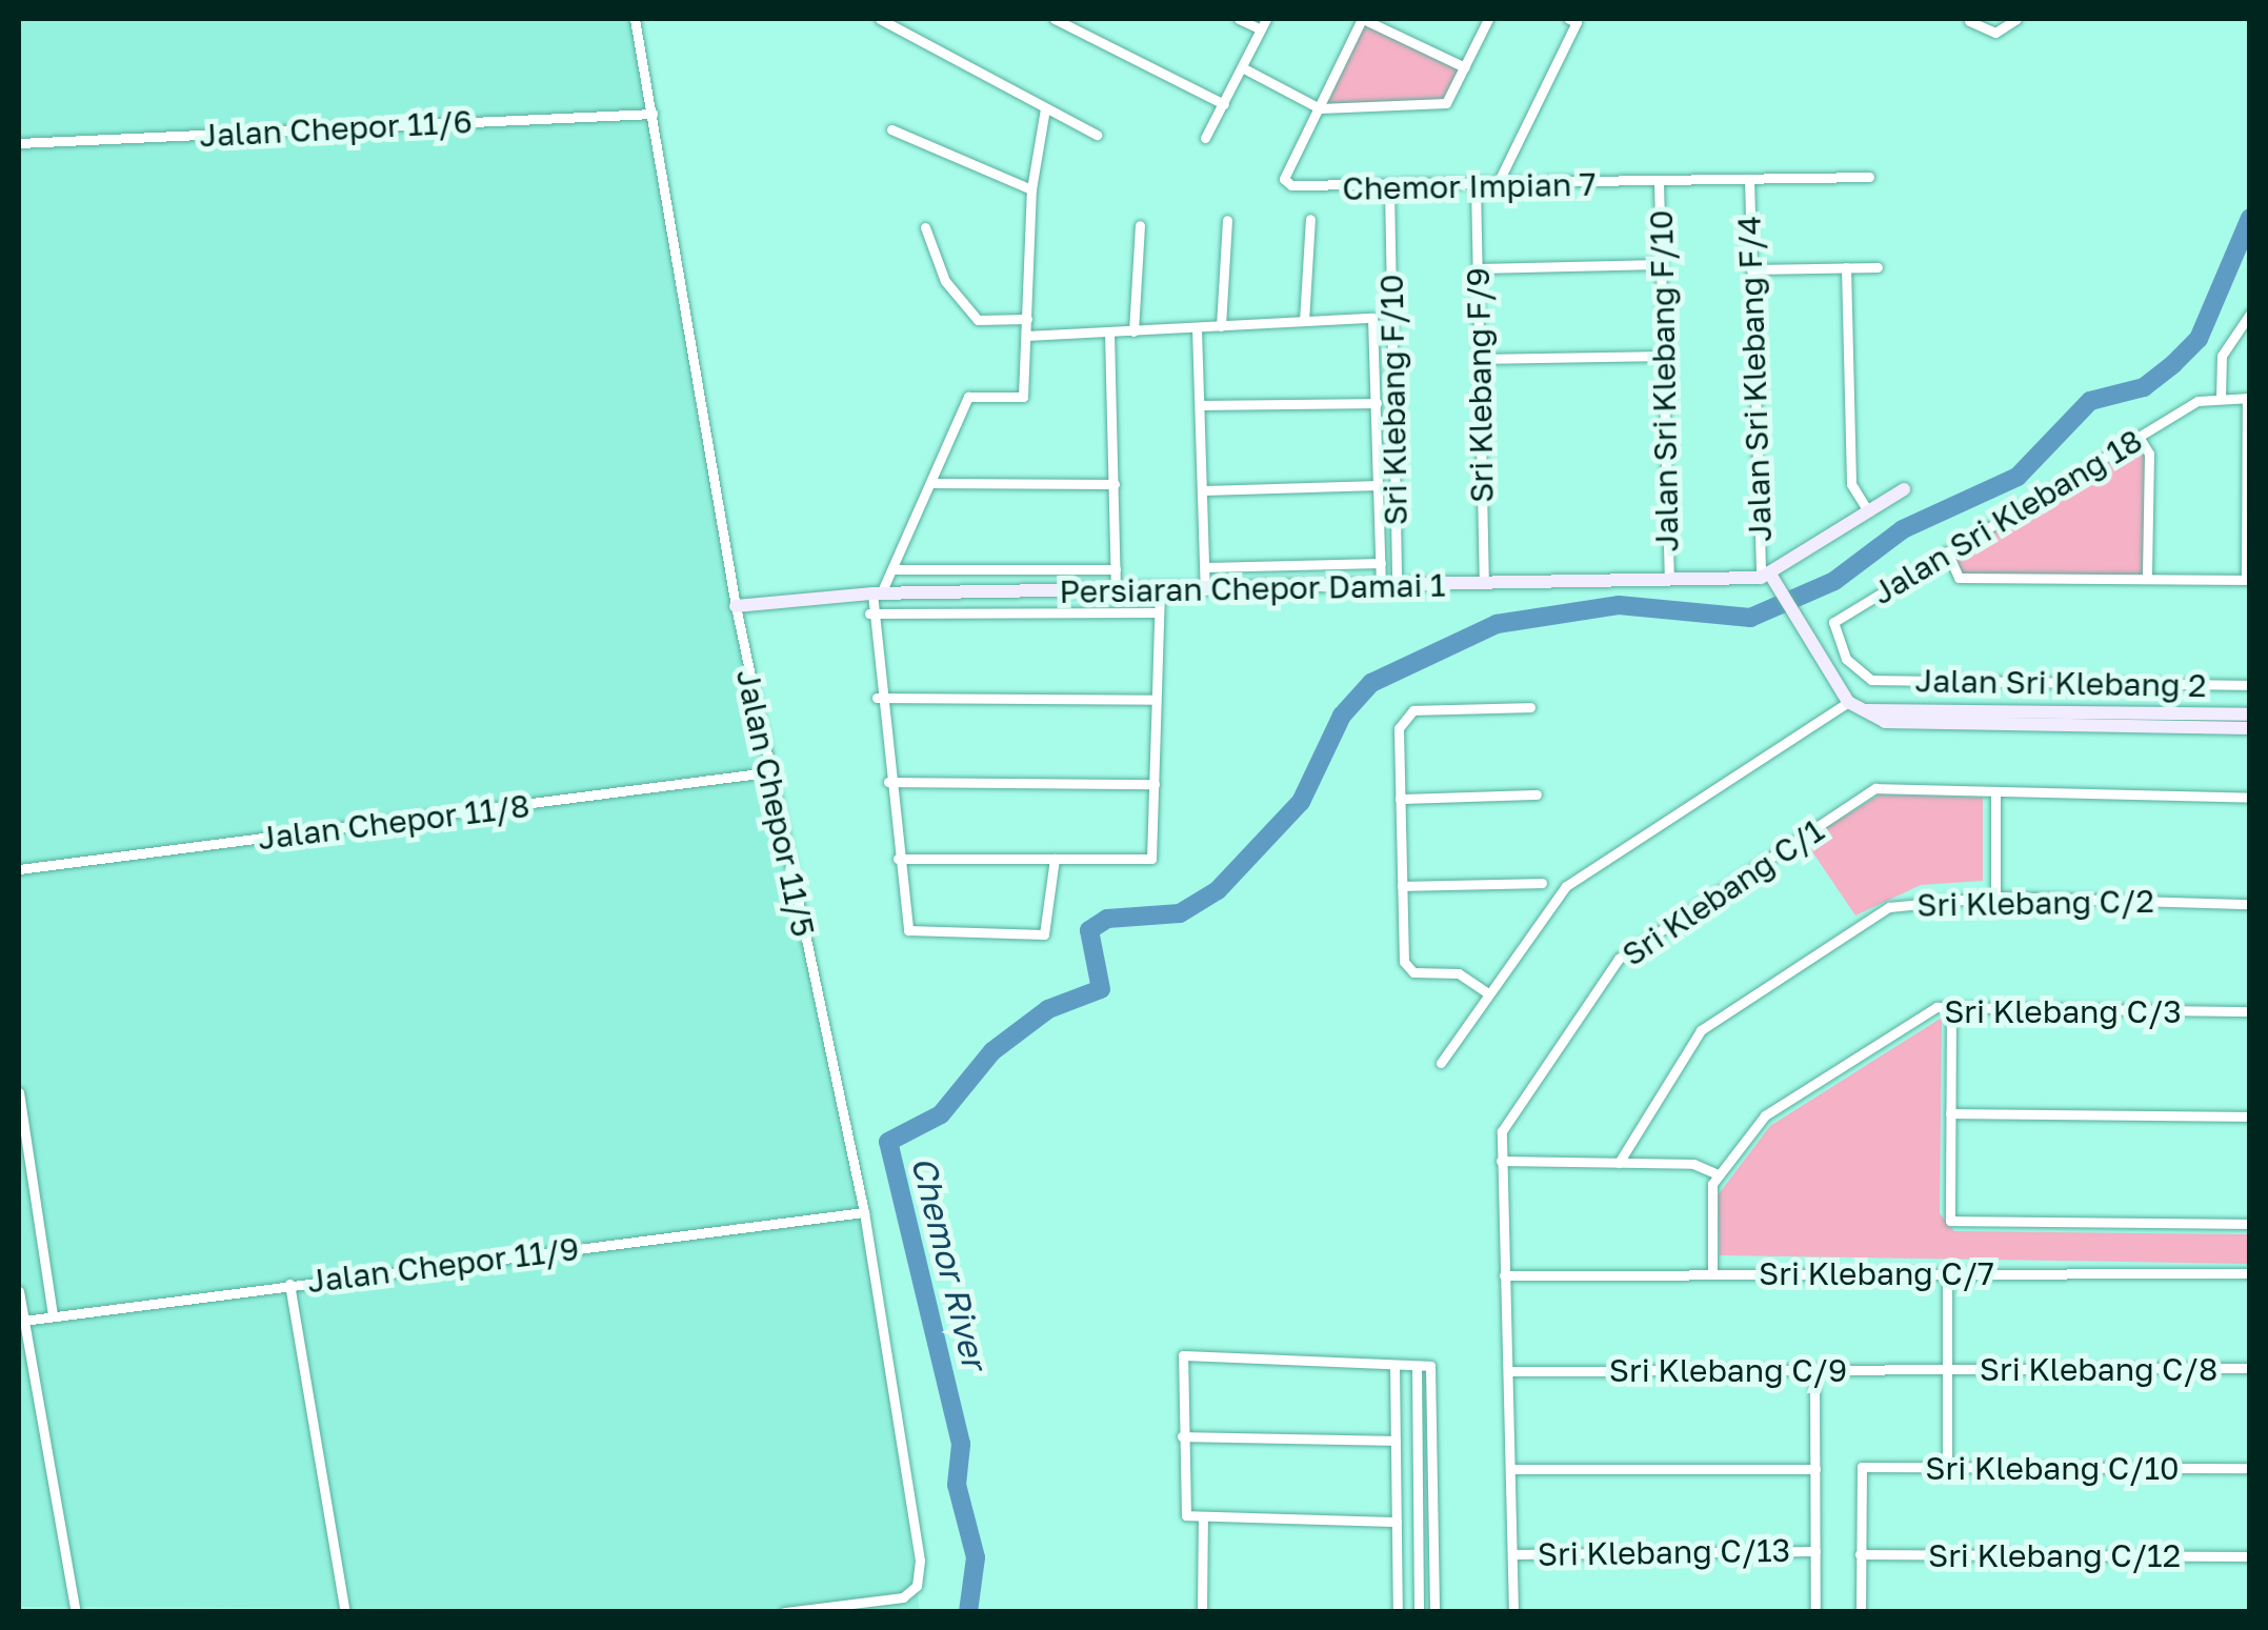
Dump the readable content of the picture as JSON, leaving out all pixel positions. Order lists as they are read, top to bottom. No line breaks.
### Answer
{"streets":{"street":["Jalan Chepor 11/6","Chemor Impian 7","Jalan Sri Klebang F/4","Jalan Sri Klebang F/10","Sri Klebang F/9","Sri Klebang F/10","Jalan Sri Klebang 18","Persiaran Chepor Damai 1","Jalan Sri Klebang 2","Jalan Chepor 11/5","Jalan Chepor 11/8","Sri Klebang C/1","Sri Klebang C/2","Sri Klebang C/3","Jalan Chepor 11/9","Sri Klebang C/7","Sri Klebang C/8","Sri Klebang C/9","Sri Klebang C/10","Sri Klebang C/13","Sri Klebang C/12"]},"crossings":[["Jalan Chepor 11/6","Jalan Chepor 11/5"],["Chemor Impian 7","Jalan Sri Klebang F/4"],["Chemor Impian 7","Jalan Sri Klebang F/10"],["Chemor Impian 7","Sri Klebang F/9"],["Chemor Impian 7","Sri Klebang F/10"],["Jalan Sri Klebang F/4","Persiaran Chepor Damai 1"],["Jalan Sri Klebang F/10","Persiaran Chepor Damai 1"],["Sri Klebang F/9","Persiaran Chepor Damai 1"],["Sri Klebang F/10","Persiaran Chepor Damai 1"],["Jalan Sri Klebang 18","Jalan Sri Klebang 2"],["Persiaran Chepor Damai 1","Jalan Chepor 11/5"],["Jalan Chepor 11/5","Jalan Chepor 11/8"],["Jalan Chepor 11/5","Jalan Chepor 11/9"],["Sri Klebang C/1","Sri Klebang C/7"],["Sri Klebang C/1","Sri Klebang C/9"],["Sri Klebang C/1","Sri Klebang C/13"],["Sri Klebang C/8","Sri Klebang C/9"],["Sri Klebang C/10","Sri Klebang C/12"]],"water":["Chemor River"]}
